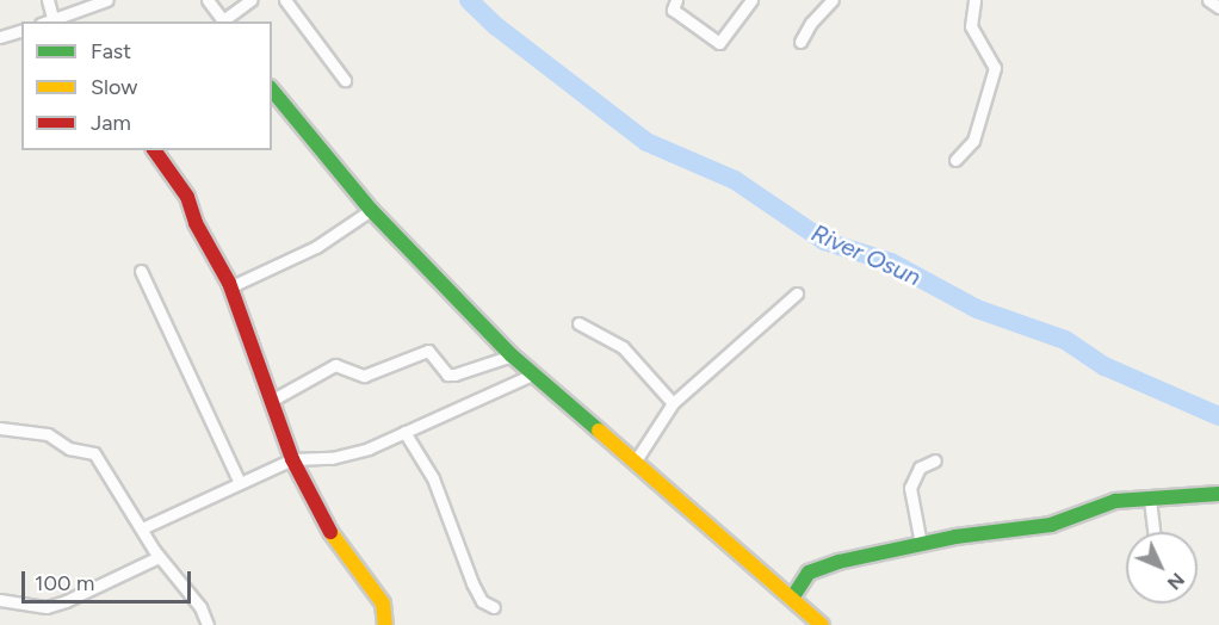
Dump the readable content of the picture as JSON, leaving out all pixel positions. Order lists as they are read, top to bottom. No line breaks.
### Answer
{"water":["River Osun"],"legend":["Fast","Slow","Jam"],"scale_bar":"100 m","north":"bottom right"}
